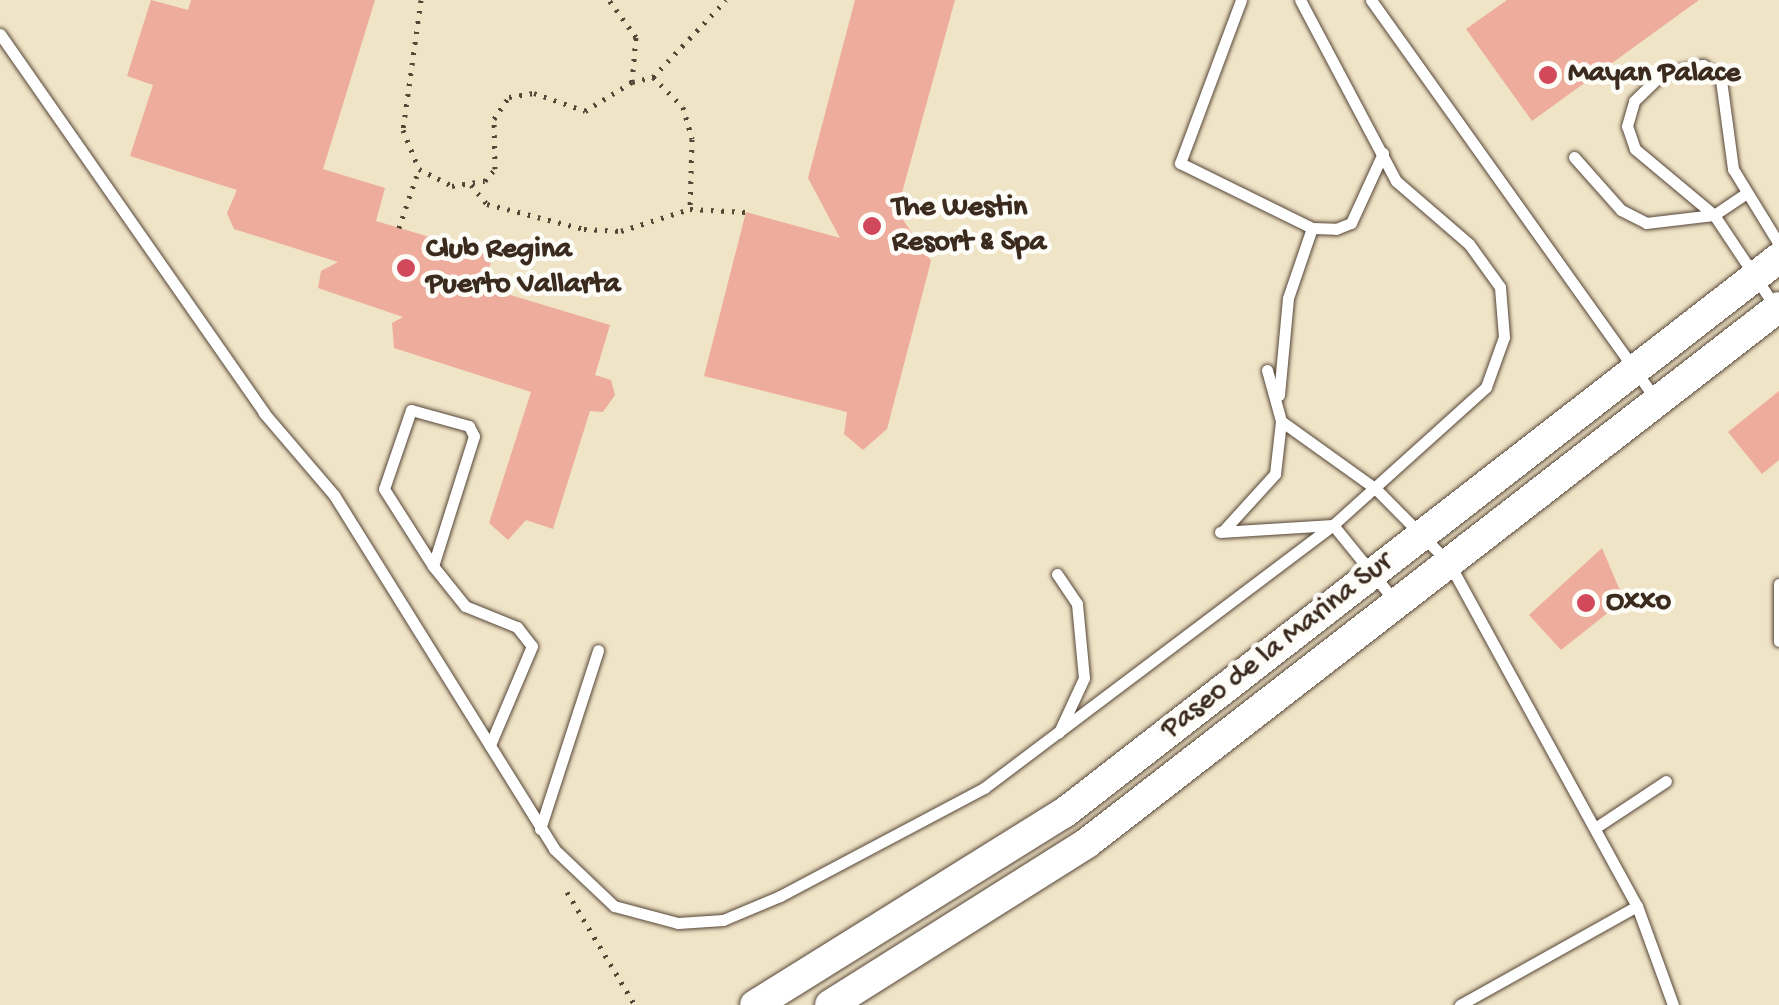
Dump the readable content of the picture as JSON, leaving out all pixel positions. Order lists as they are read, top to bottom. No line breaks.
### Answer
{"streets":{"street":["Paseo de la Marina Sur"]},"places":["Mayan Palace","The Westin Resort & Spa","Club Regina Puerto Vallarta","Oxxo"]}
